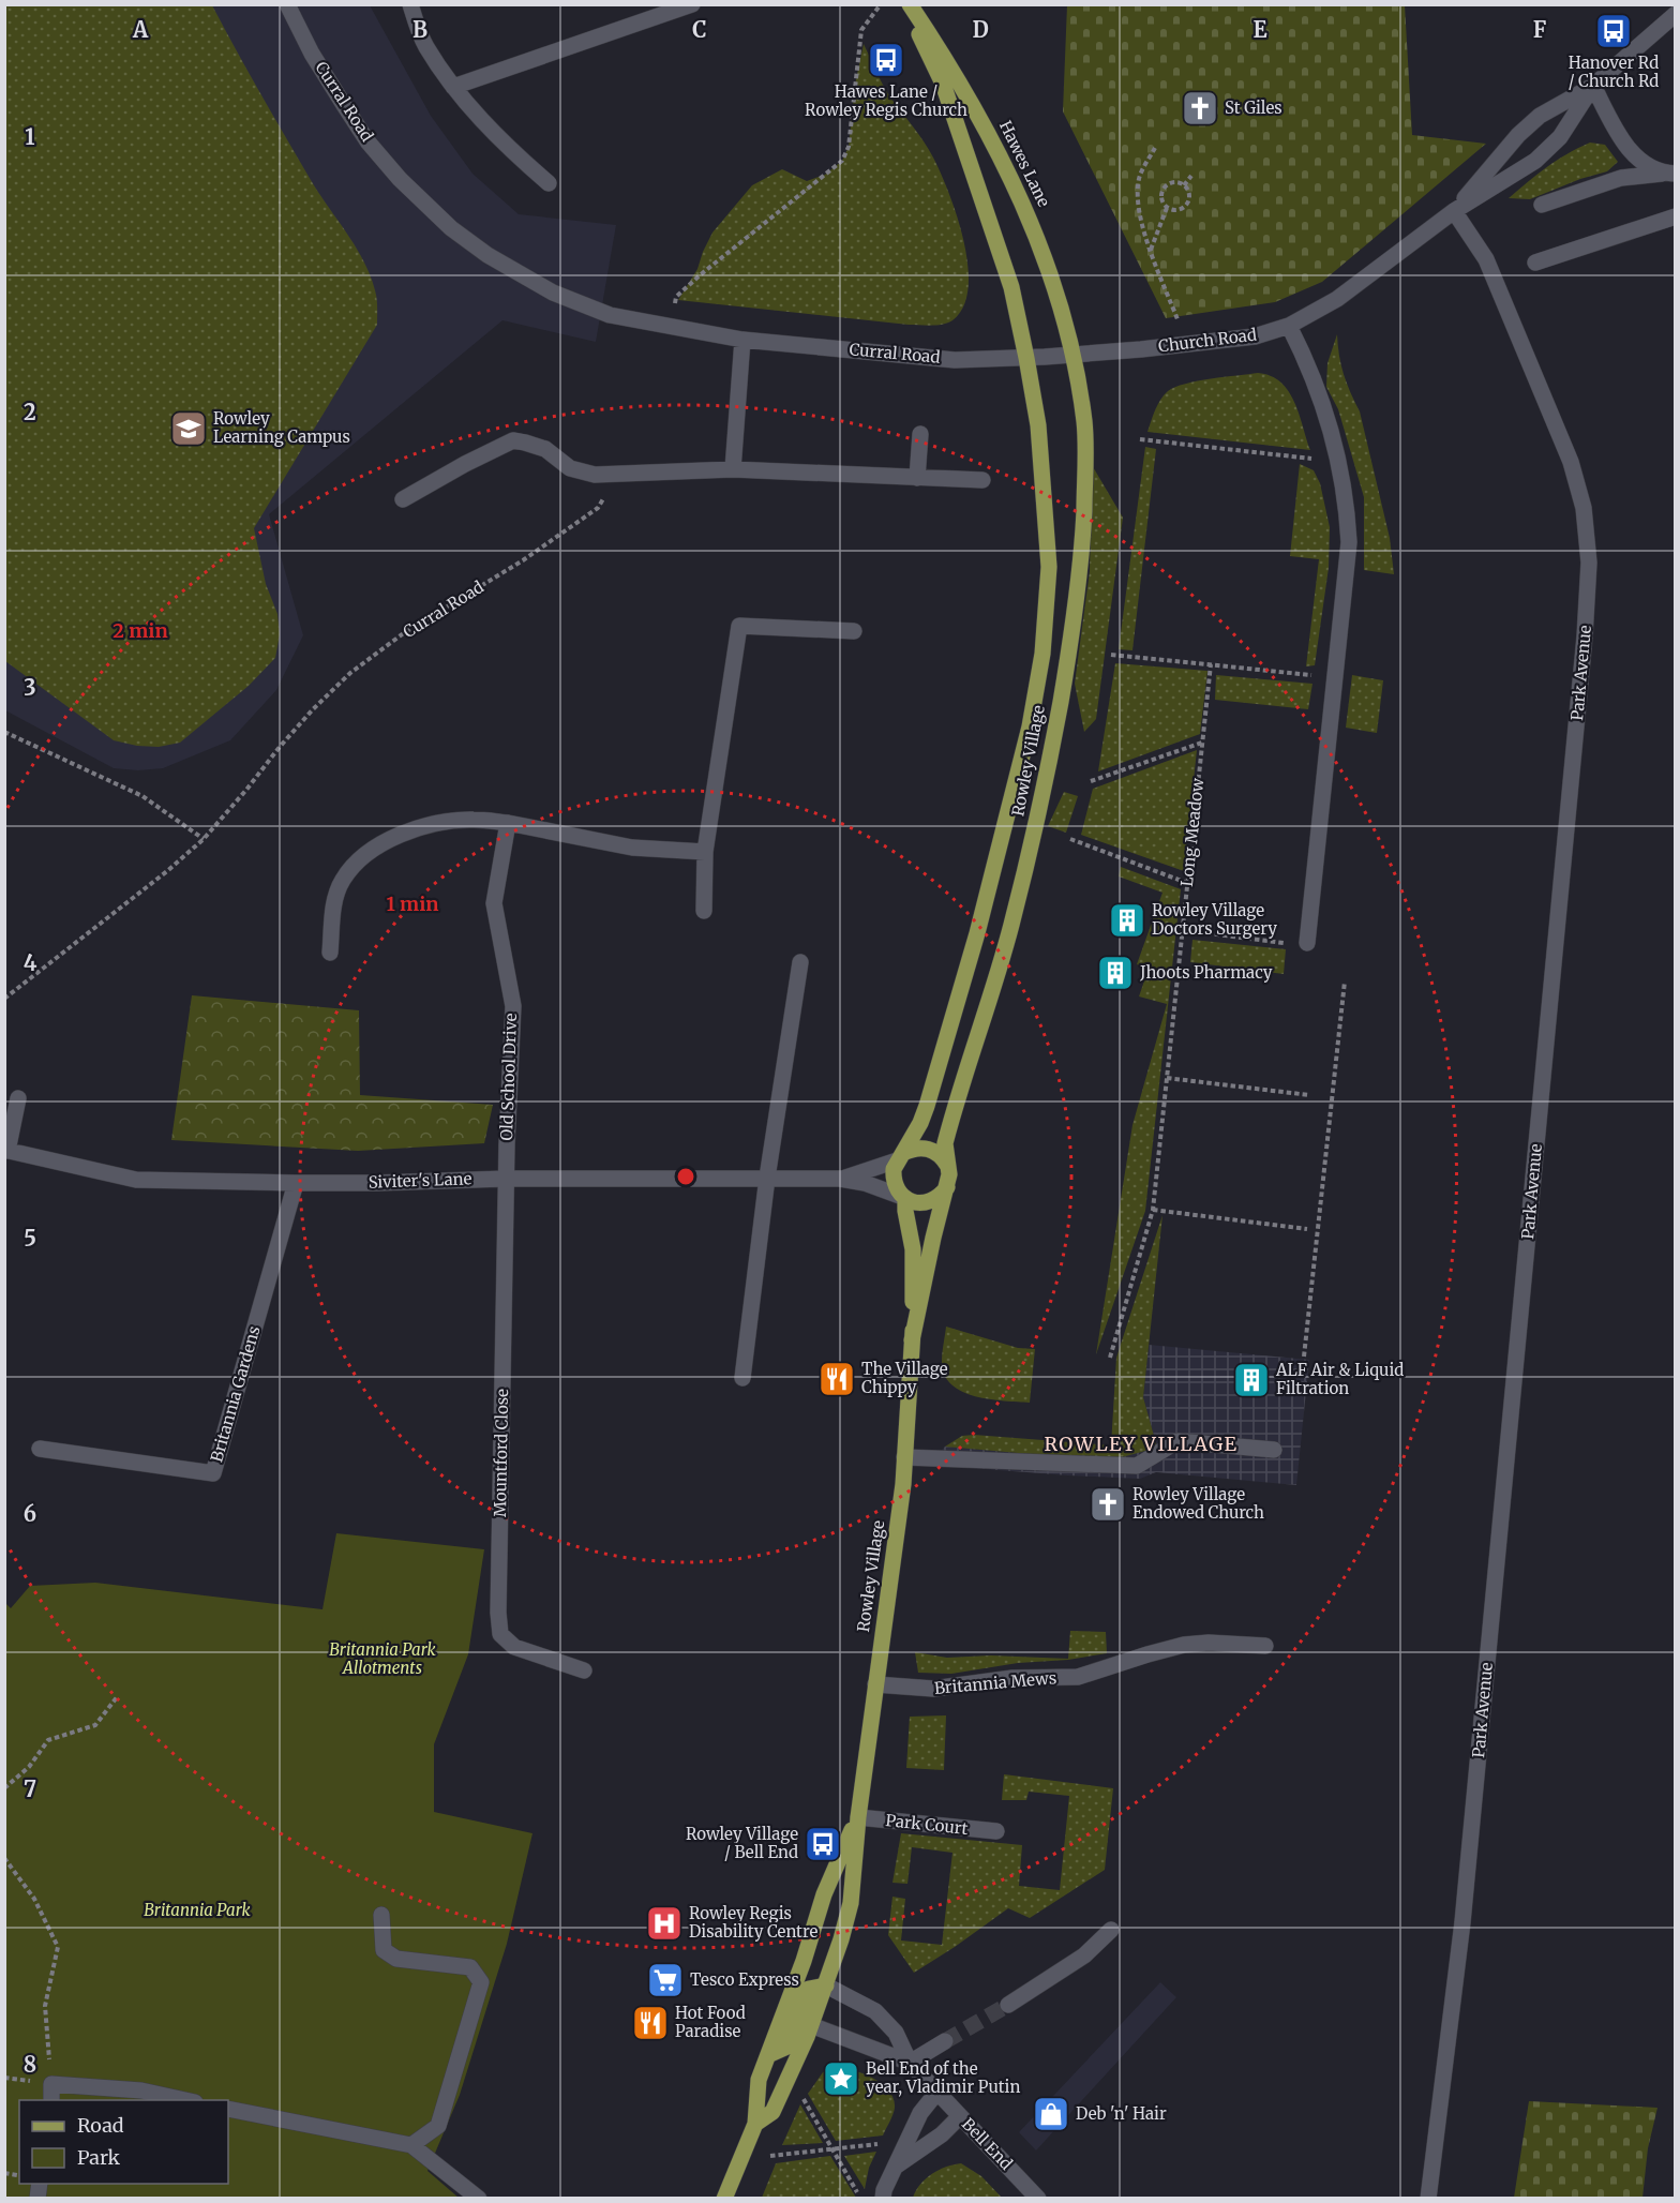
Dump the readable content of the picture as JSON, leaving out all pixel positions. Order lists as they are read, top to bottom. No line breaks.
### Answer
{"streets":{"main road":["Hawes Lane","Rowley Village"],"street":["Curral Road","Church Road","Park Avenue","Old School Drive","Siviter's Lane","Britannia Gardens","Mountford Close","Britannia Mews","Park Court","Bell End"],"path":["Long Meadow"]},"crossings":[["Curral Road","Hawes Lane"],["Curral Road","Church Road"],["Curral Road","Rowley Village"],["Hawes Lane","Church Road"],["Hawes Lane","Rowley Village"],["Church Road","Park Avenue"],["Church Road","Rowley Village"],["Rowley Village","Siviter's Lane"],["Rowley Village","Britannia Mews"],["Rowley Village","Park Court"],["Rowley Village","Bell End"],["Old School Drive","Siviter's Lane"],["Old School Drive","Mountford Close"],["Siviter's Lane","Britannia Gardens"],["Siviter's Lane","Mountford Close"]],"districts":["ROWLEY VILLAGE"],"parks":["Britannia Park Allotments","Britannia Park"],"places":{"bus stop":["Hanover Rd / Church Rd","Hawes Lane / Rowley Regis Church","Rowley Village / Bell End"],"church":["St Giles","Rowley Village Endowed Church"],"school or university":["Rowley Learning Campus"],"building":["Rowley Village Doctors Surgery","Jhoots Pharmacy","ALF Air & Liquid Filtration"],"restaurant":["The Village Chippy","Hot Food Paradise"],"hospital":["Rowley Regis Disability Centre"],"supermarket":["Tesco Express"],"place":["Bell End of the year, Vladimir Putin"],"shop":["Deb 'n' Hair"]},"legend":["Road","Park"],"grid":{"columns":["A","B","C","D","E","F"],"rows":["1","2","3","4","5","6","7","8"]},"rings":["2 min","1 min"]}
